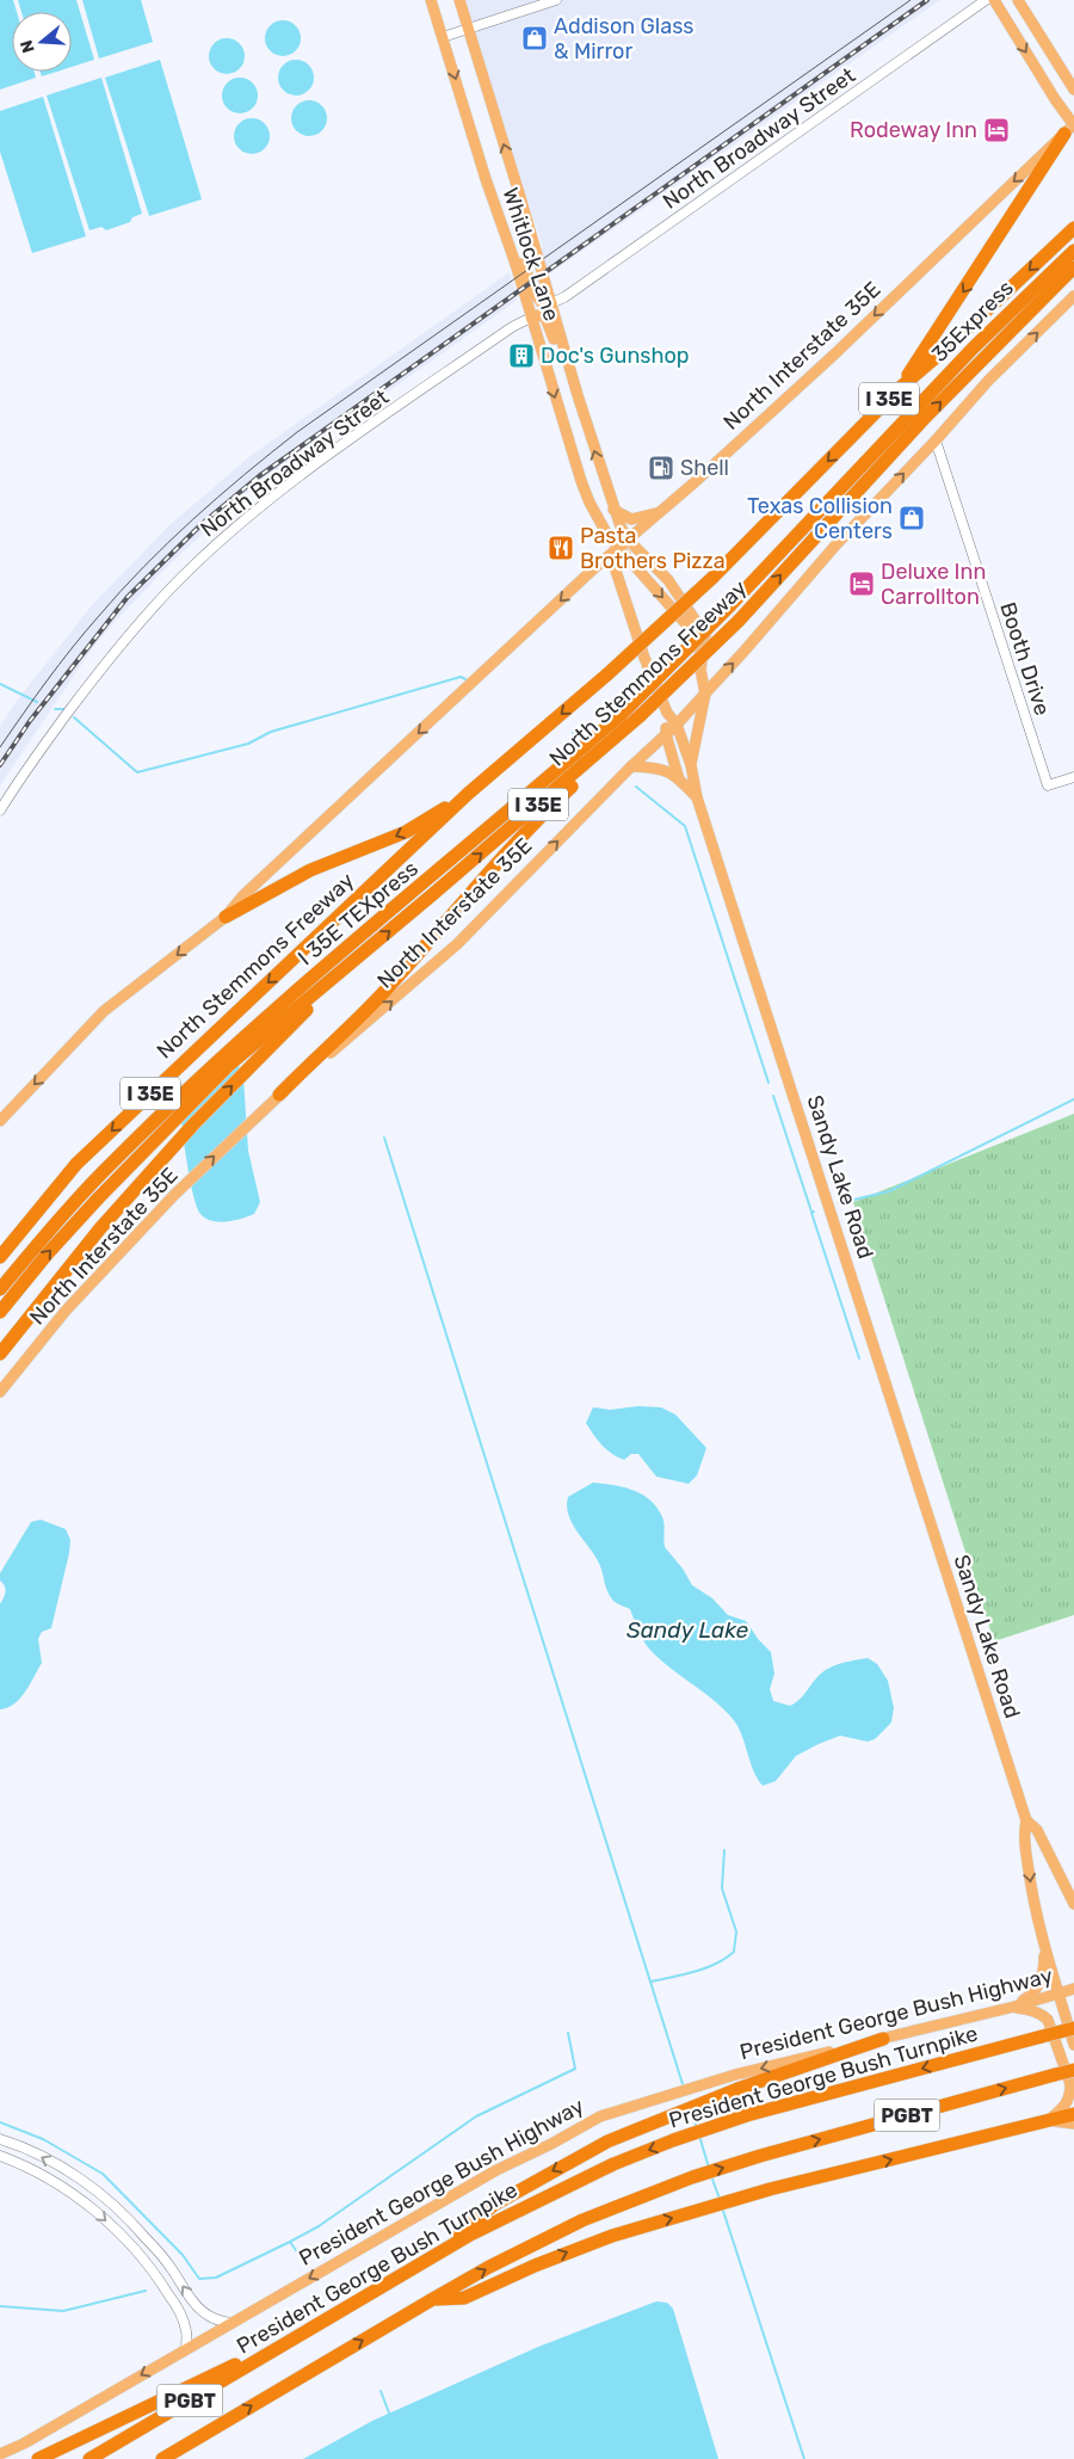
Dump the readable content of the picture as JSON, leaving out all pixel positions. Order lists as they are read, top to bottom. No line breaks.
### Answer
{"streets":{"highway":["35Express","I 35E","North Stemmons Freeway","I 35E TEXpress","President George Bush Turnpike","PGBT"],"main road":["Whitlock Lane","North Interstate 35E","Sandy Lake Road","President George Bush Highway"],"street":["North Broadway Street","Booth Drive"]},"crossings":[["North Broadway Street","Whitlock Lane"],["Whitlock Lane","North Interstate 35E"],["Whitlock Lane","Sandy Lake Road"],["35Express","I 35E TEXpress"],["North Interstate 35E","Booth Drive"],["North Interstate 35E","Sandy Lake Road"],["Sandy Lake Road","President George Bush Highway"]],"one_way":["President George Bush Highway"],"water":["Sandy Lake"],"places":{"shop":["Addison Glass & Mirror","Texas Collision Centers"],"hotel":["Rodeway Inn","Deluxe Inn Carrollton"],"building":["Doc's Gunshop"],"fuel station":["Shell"],"restaurant":["Pasta Brothers Pizza"]},"north":"left"}
